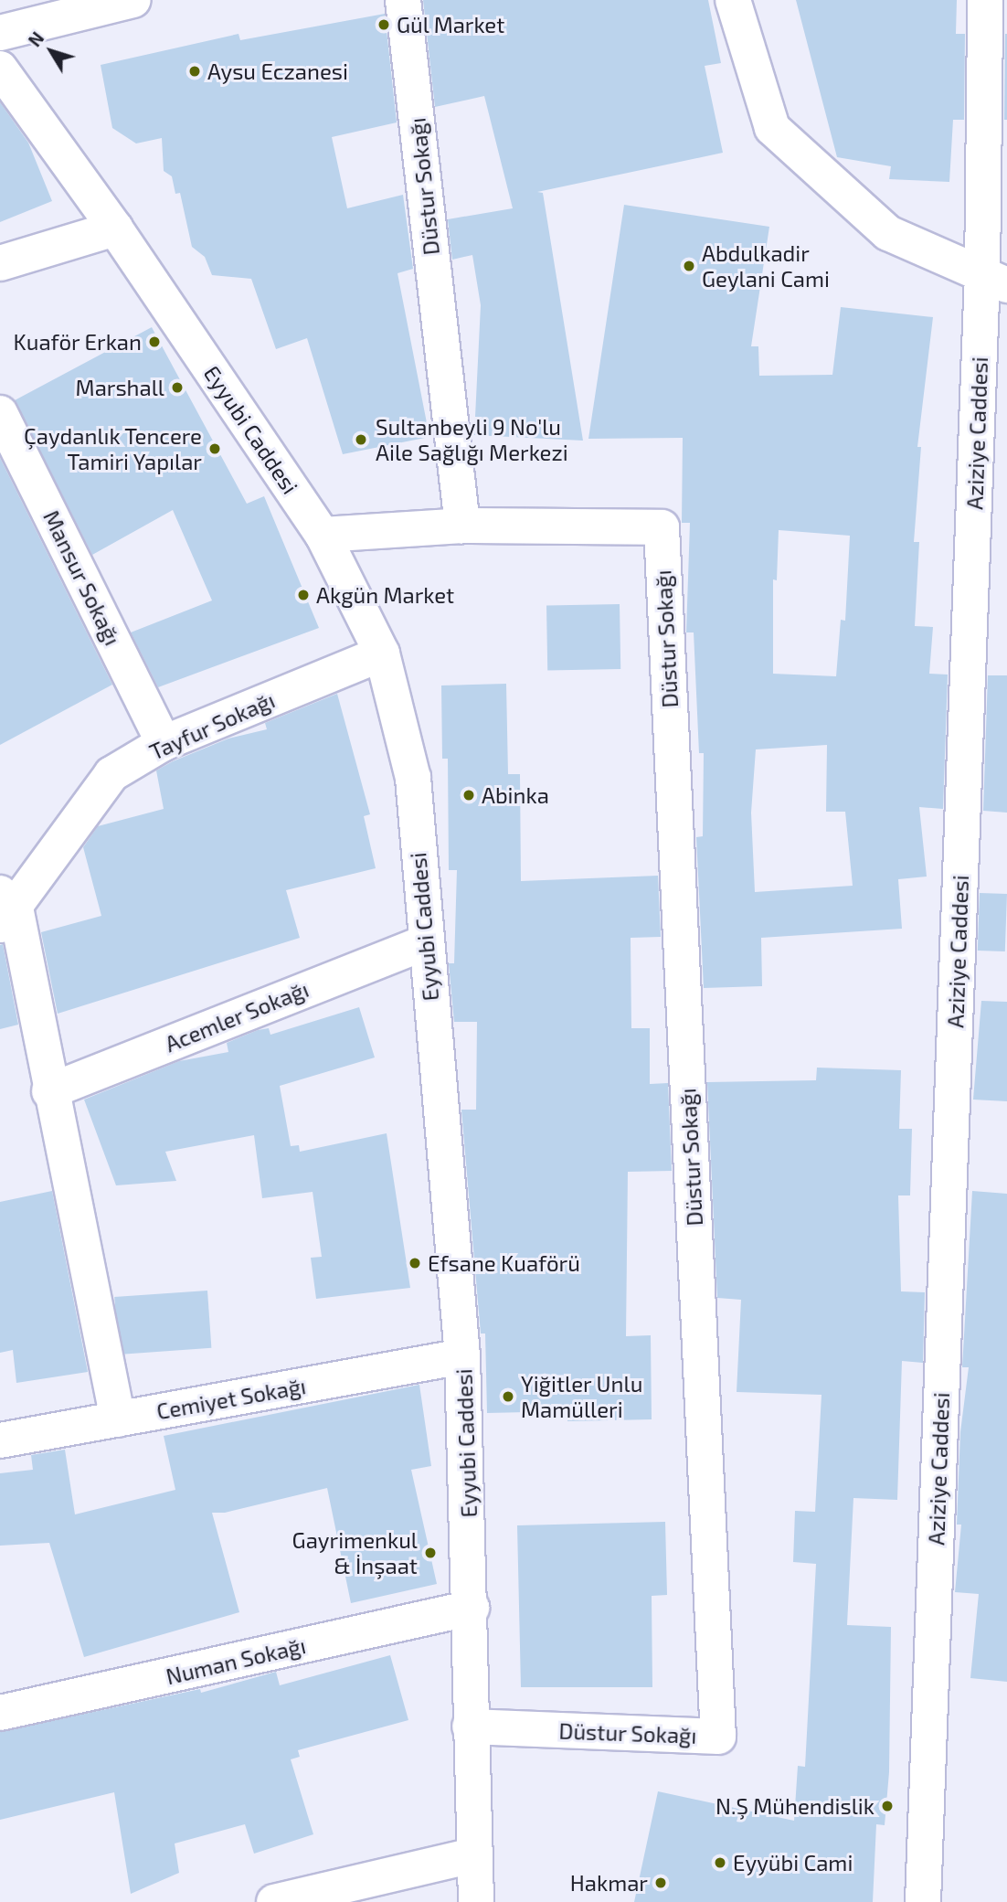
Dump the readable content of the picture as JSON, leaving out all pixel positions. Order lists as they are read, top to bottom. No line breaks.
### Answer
{"streets":{"street":["Düstur Sokağı","Eyyubi Caddesi","Aziziye Caddesi","Mansur Sokağı","Tayfur Sokağı","Acemler Sokağı","Cemiyet Sokağı","Numan Sokağı"]},"crossings":[["Düstur Sokağı","Eyyubi Caddesi"],["Eyyubi Caddesi","Tayfur Sokağı"],["Eyyubi Caddesi","Acemler Sokağı"],["Eyyubi Caddesi","Cemiyet Sokağı"],["Eyyubi Caddesi","Numan Sokağı"],["Mansur Sokağı","Tayfur Sokağı"]],"places":["Gül Market","Aysu Eczanesi","Abdulkadir Geylani Cami","Kuaför Erkan","Marshall","Sultanbeyli 9 No'lu Aile Sağlığı Merkezi","Çaydanlık Tencere Tamiri Yapılar","Akgün Market","Abinka","Efsane Kuaförü","Yiğitler Unlu Mamülleri","Gayrimenkul & İnşaat","N.Ş Mühendislik","Eyyübi Cami","Hakmar"],"north":"top left"}
